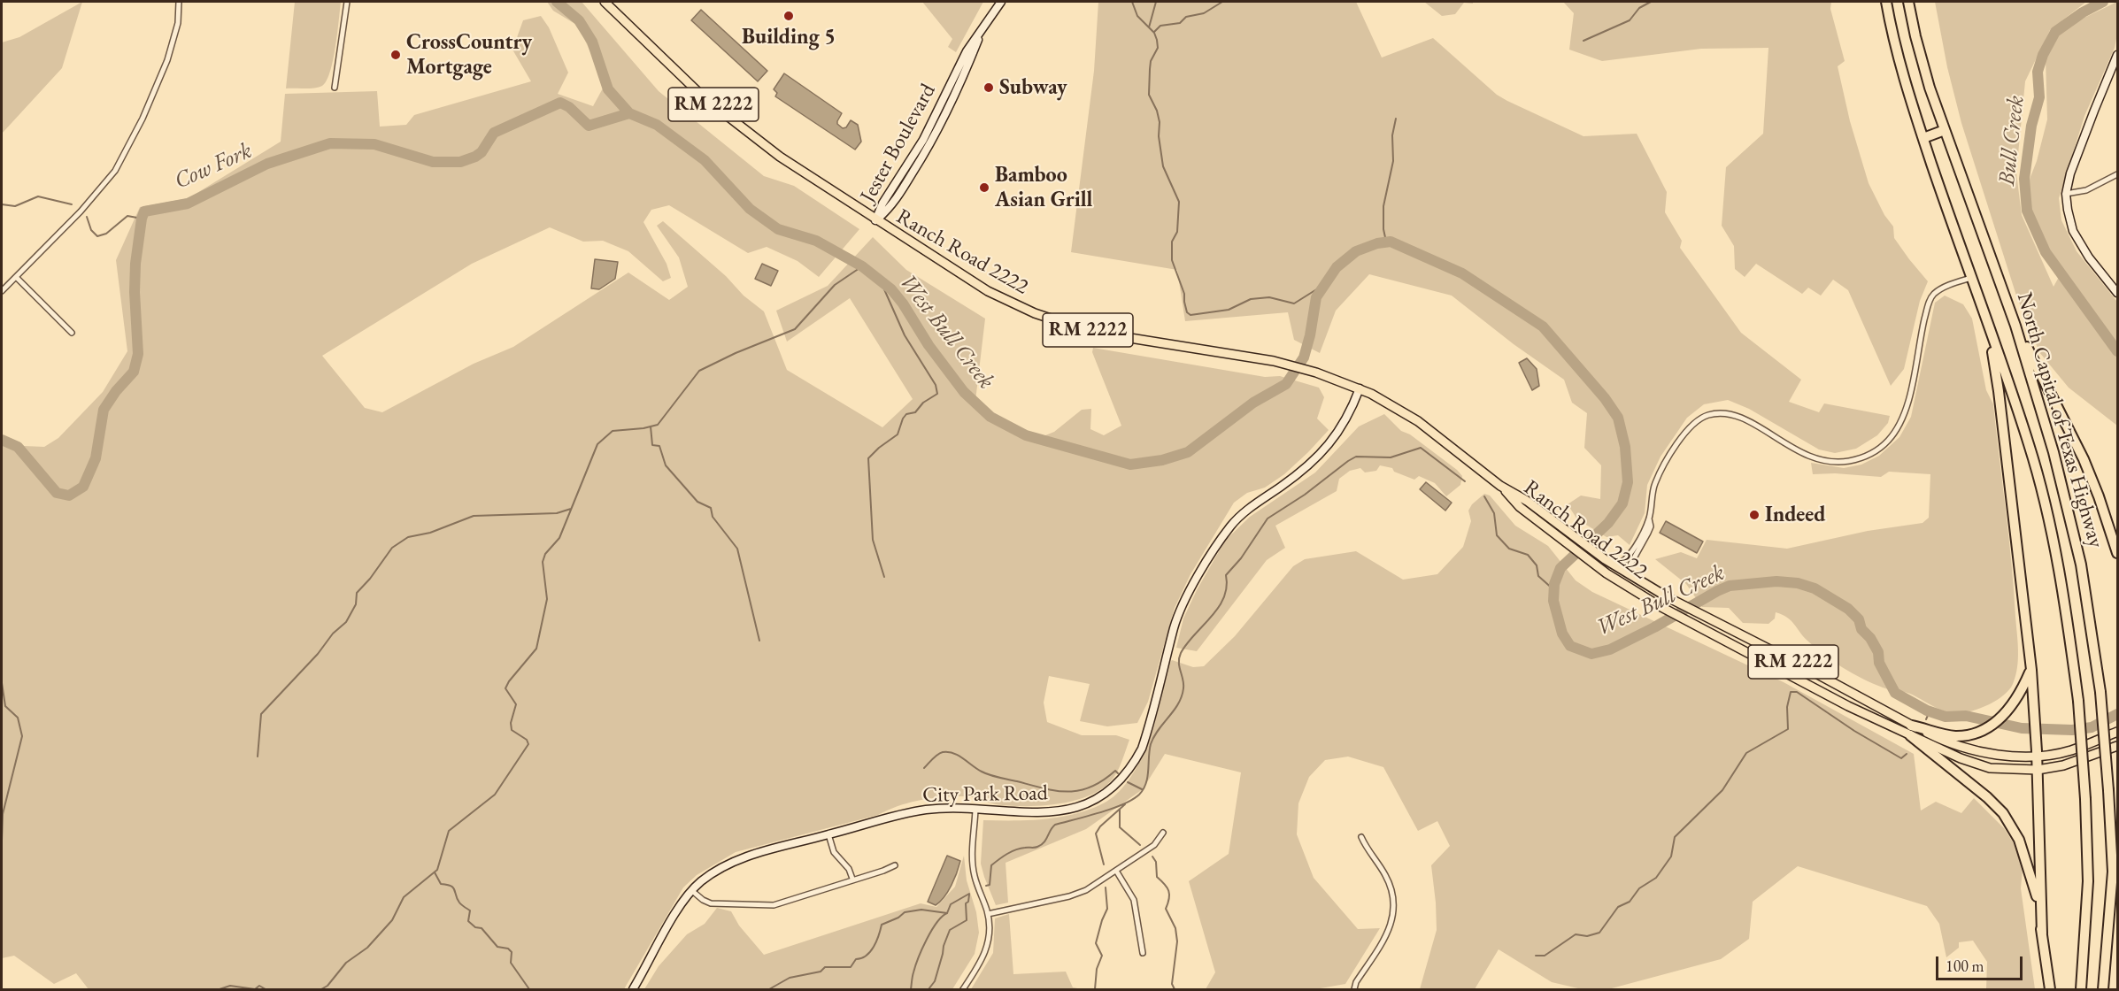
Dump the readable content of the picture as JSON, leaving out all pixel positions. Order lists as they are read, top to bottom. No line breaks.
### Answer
{"streets":{"highway":["North Capital of Texas Highway"],"main road":["RM 2222","Ranch Road 2222"],"street":["Jester Boulevard","City Park Road"]},"crossings":[["RM 2222","Ranch Road 2222"],["Jester Boulevard","Ranch Road 2222"],["Ranch Road 2222","City Park Road"]],"water":["Bull Creek","Cow Fork","West Bull Creek"],"places":["Building 5","CrossCountry Mortgage","Subway","Bamboo Asian Grill","Indeed"],"scale_bar":"100 m"}
